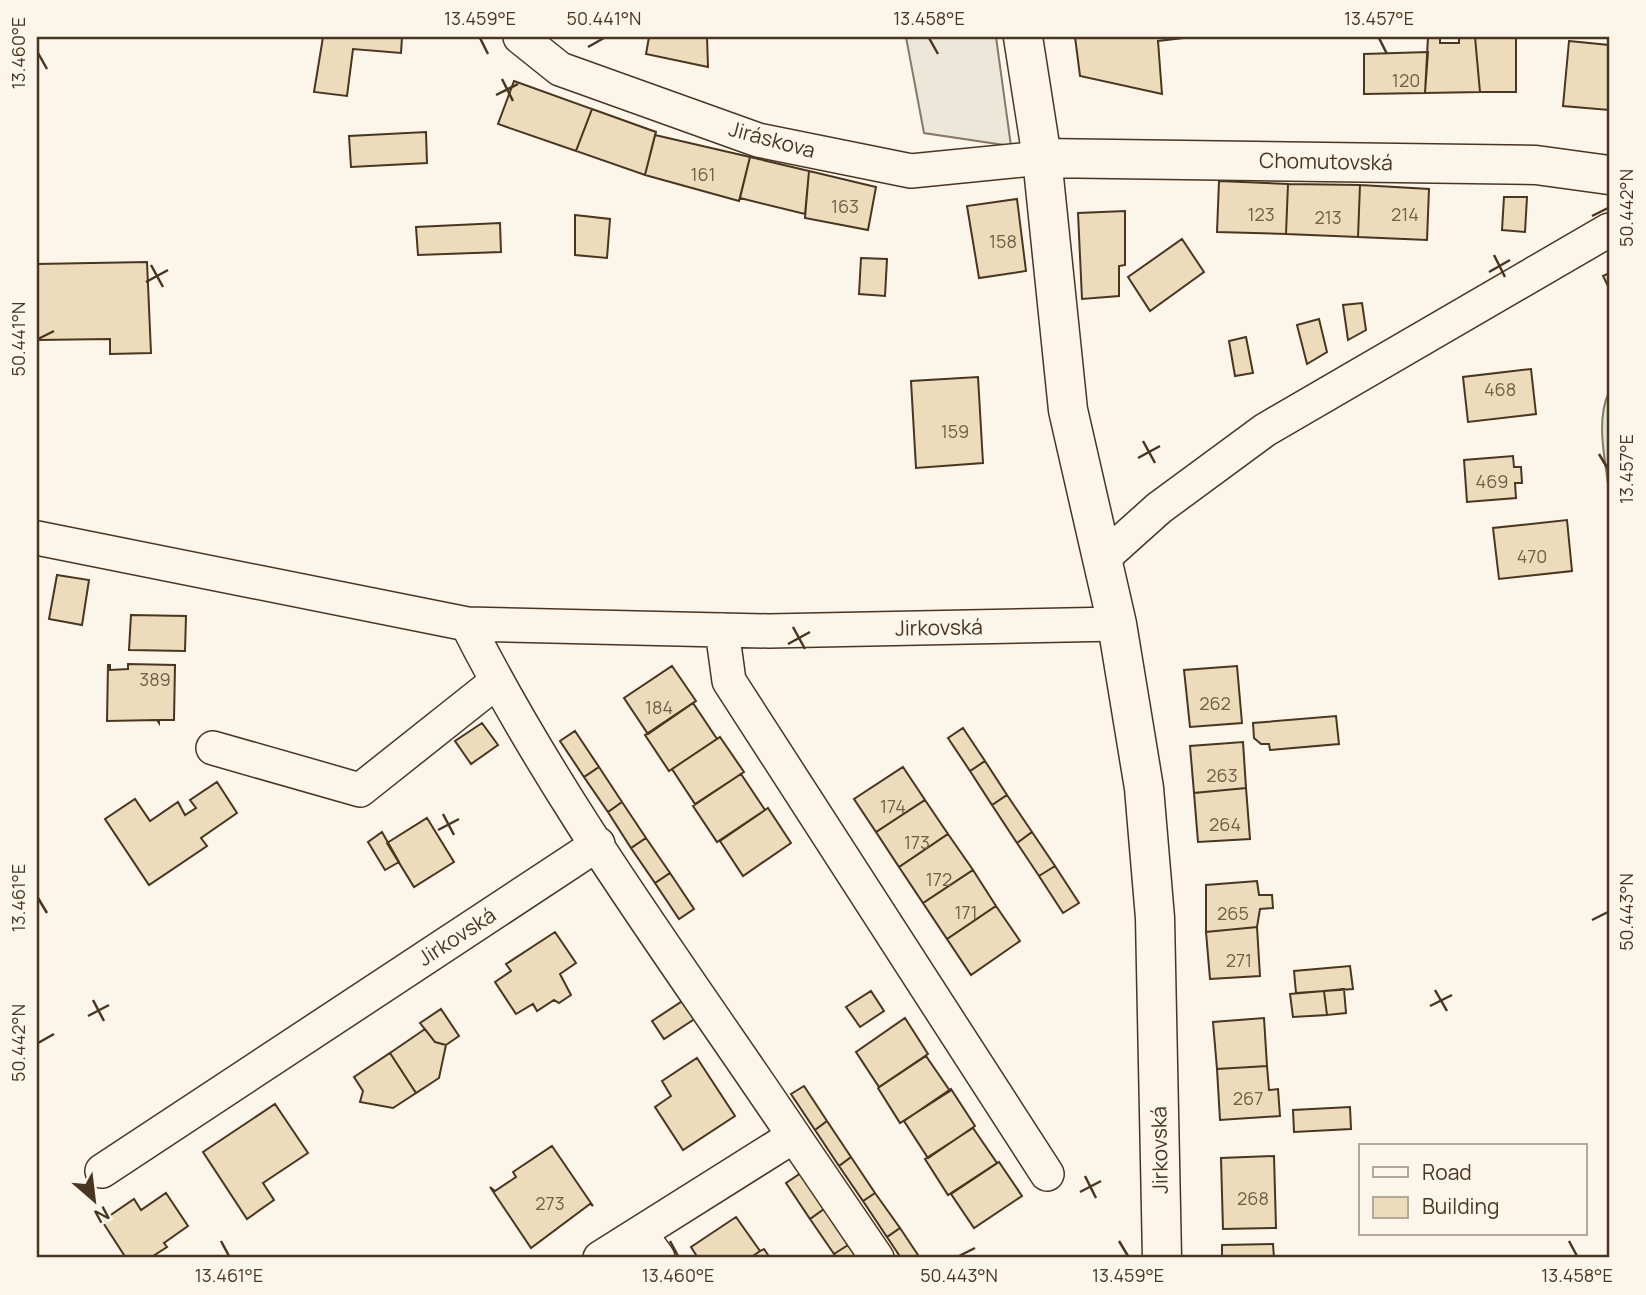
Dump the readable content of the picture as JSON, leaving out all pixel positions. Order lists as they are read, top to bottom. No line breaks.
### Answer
{"streets":{"street":["Jiráskova","Chomutovská","Jirkovská"]},"crossings":[["Jiráskova","Chomutovská"],["Jiráskova","Jirkovská"],["Chomutovská","Jirkovská"]],"house_numbers":["120","161","163","123","214","213","158","468","159","469","470","389","262","184","263","174","264","173","172","171","265","271","267","268","273"],"legend":["Road","Building"],"north":"bottom right","coordinates":["13.459°E","50.441°N","13.458°E","13.457°E","13.460°E","50.442°N","13.461°E","50.443°N"]}
